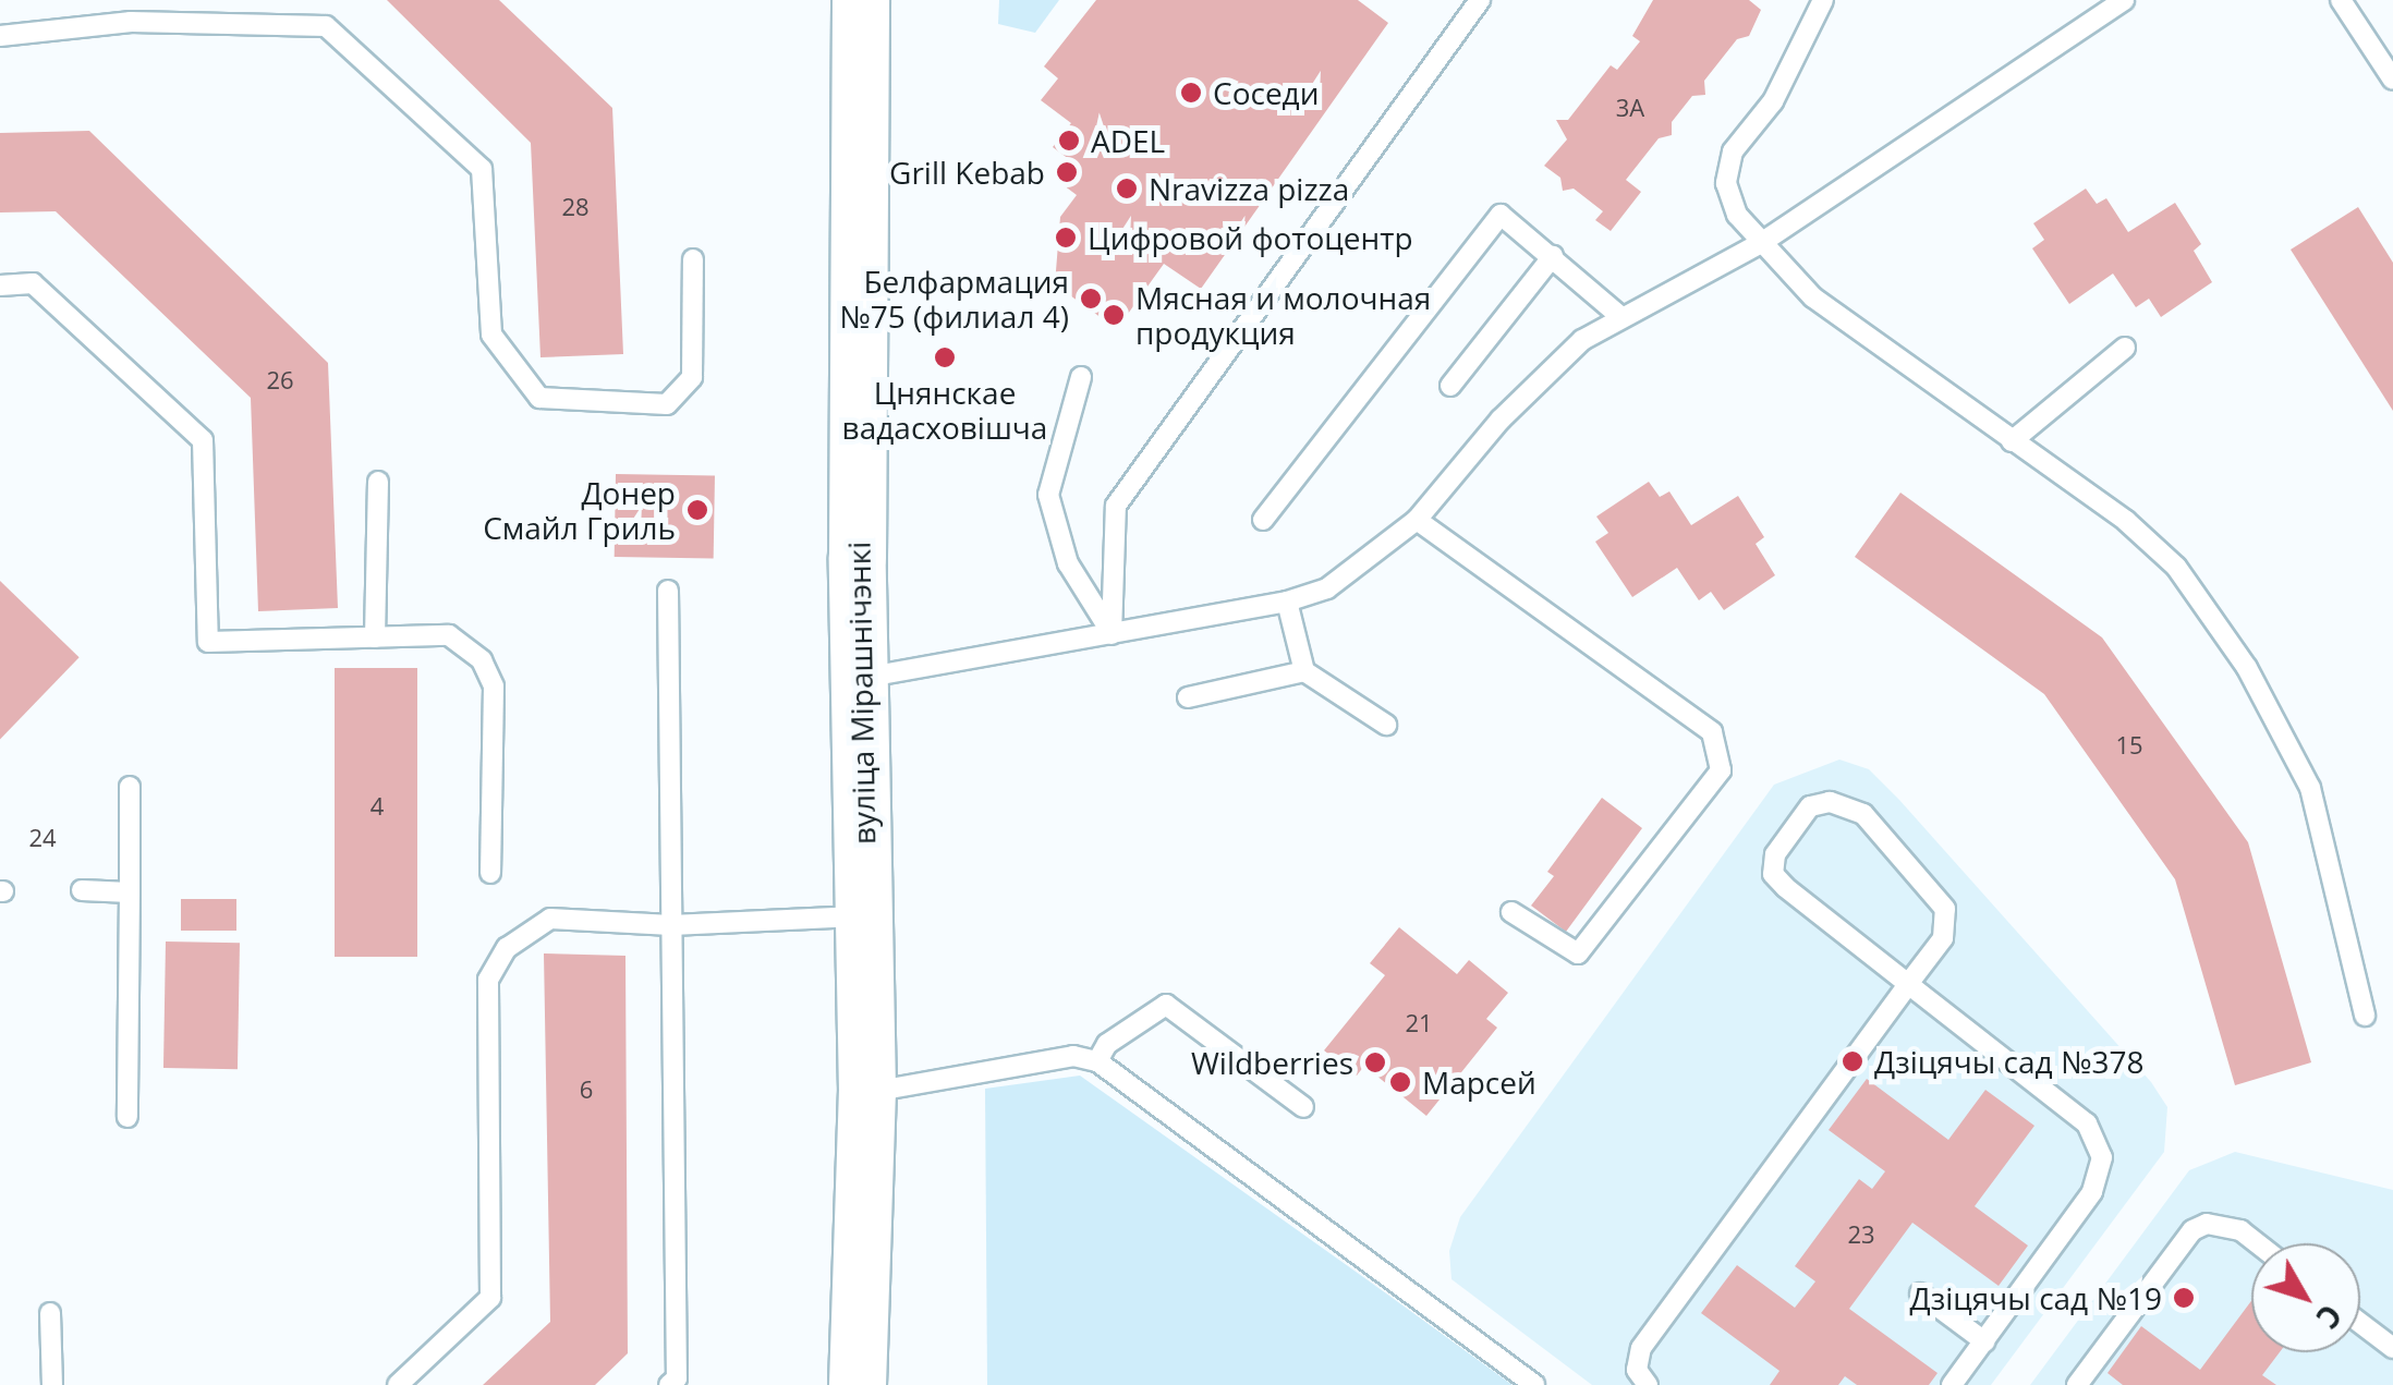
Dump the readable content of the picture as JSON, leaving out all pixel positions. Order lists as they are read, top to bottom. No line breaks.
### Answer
{"streets":{"main road":["вуліца Мірашнічэнкі"]},"places":["Соседи","ADEL","Grill Kebab","Nravizza pizza","Цифровой фотоцентр","Белфармация №75 (филиал 4)","Мясная и молочная продукция","Цнянскае вадасховішча","Донер Смайл Гриль","Дзіцячы сад №378","Wildberries","Марсей","Дзіцячы сад №19"],"house_numbers":["3А","28","26","15","4","24","21","6","23"],"north":"bottom right"}
